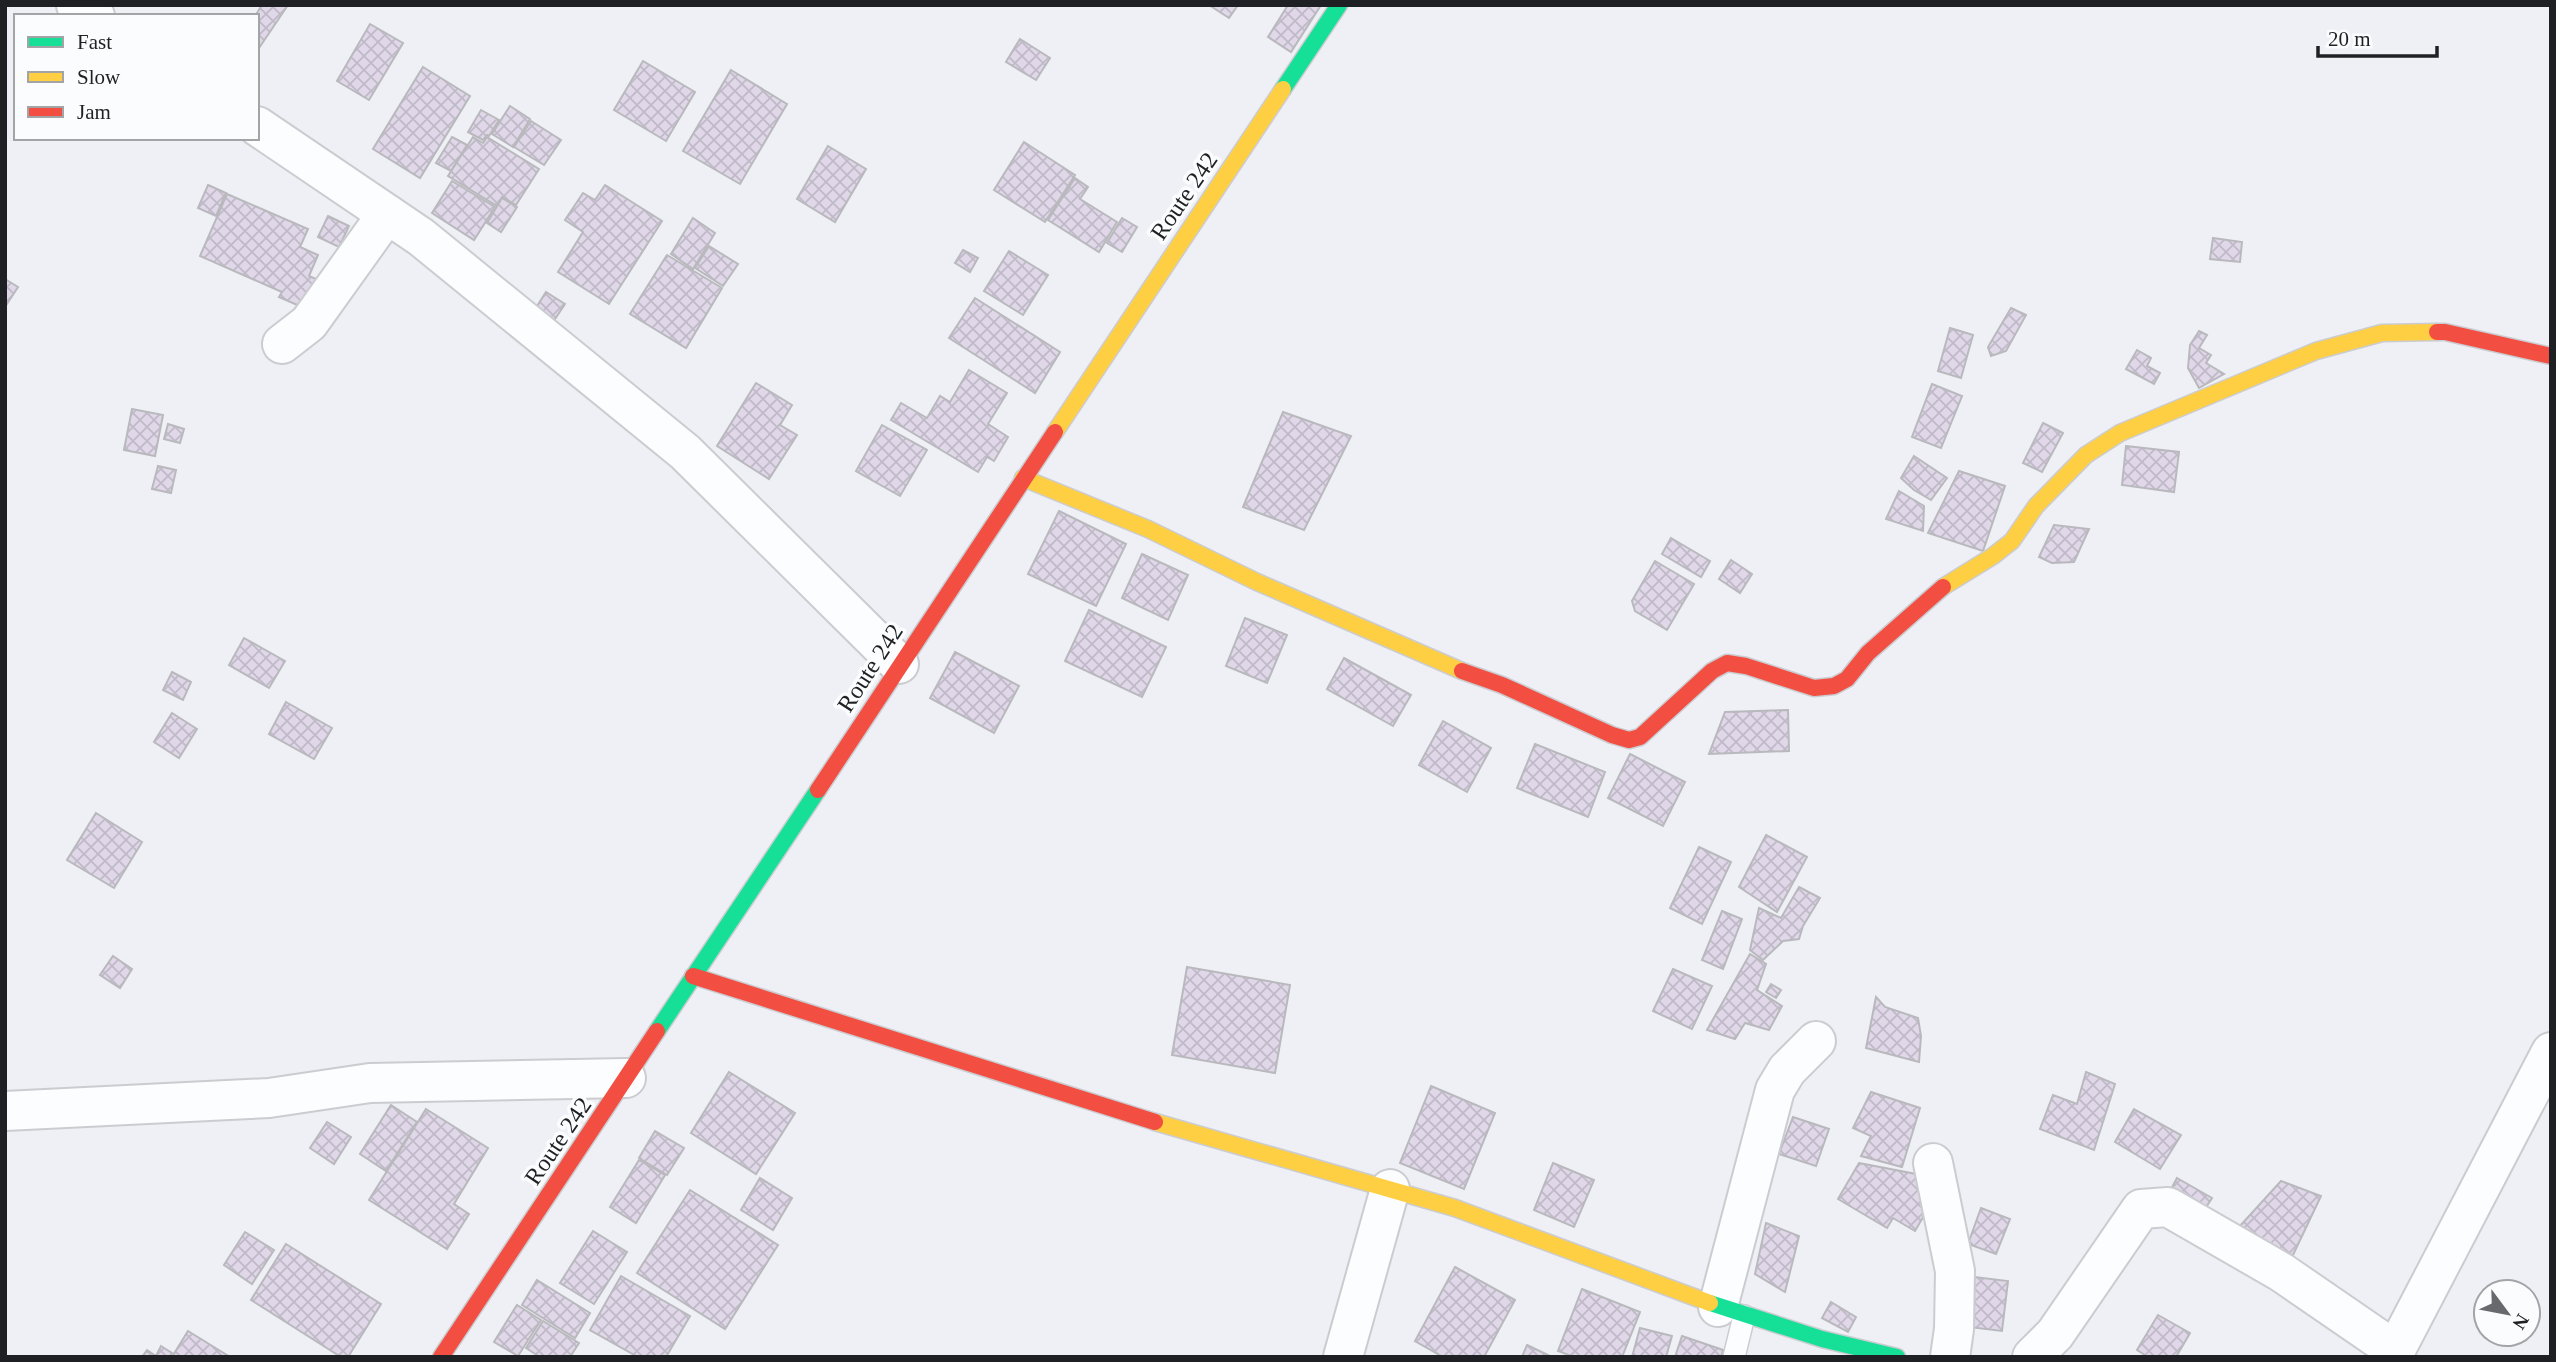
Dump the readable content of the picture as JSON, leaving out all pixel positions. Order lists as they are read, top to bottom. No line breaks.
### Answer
{"streets":{"street":["Route 242"]},"legend":["Fast","Slow","Jam"],"scale_bar":"20 m","north":"bottom right"}
